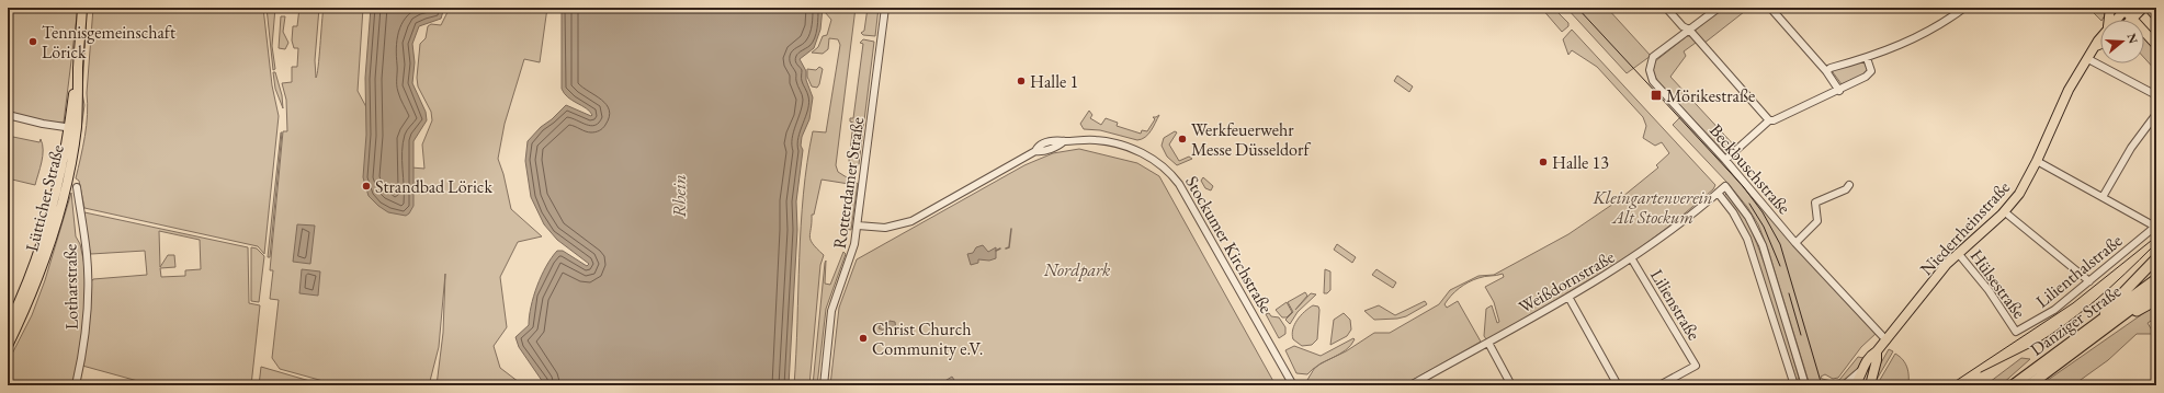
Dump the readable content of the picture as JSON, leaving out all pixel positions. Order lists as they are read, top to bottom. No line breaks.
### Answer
{"streets":{"highway":["Danziger Straße"],"main road":["Lütticher Straße","Niederrheinstraße"],"street":["Beckbuschstraße","Rotterdamer Straße","Stockumer Kirchstraße","Lilienthalstraße","Weißdornstraße","Hülsestraße","Lotharstraße","Lilienstraße"]},"crossings":[["Beckbuschstraße","Niederrheinstraße"],["Beckbuschstraße","Weißdornstraße"],["Rotterdamer Straße","Stockumer Kirchstraße"],["Niederrheinstraße","Hülsestraße"],["Lilienthalstraße","Hülsestraße"],["Weißdornstraße","Lilienstraße"]],"water":["Rhein"],"parks":["Kleingartenverein Alt Stockum","Nordpark"],"places":{"other":["Tennisgemeinschaft Lörick","Halle 1","Werkfeuerwehr Messe Düsseldorf","Halle 13","Strandbad Lörick","Christ Church Community e.V."],"transit":["Mörikestraße"]},"north":"right"}
